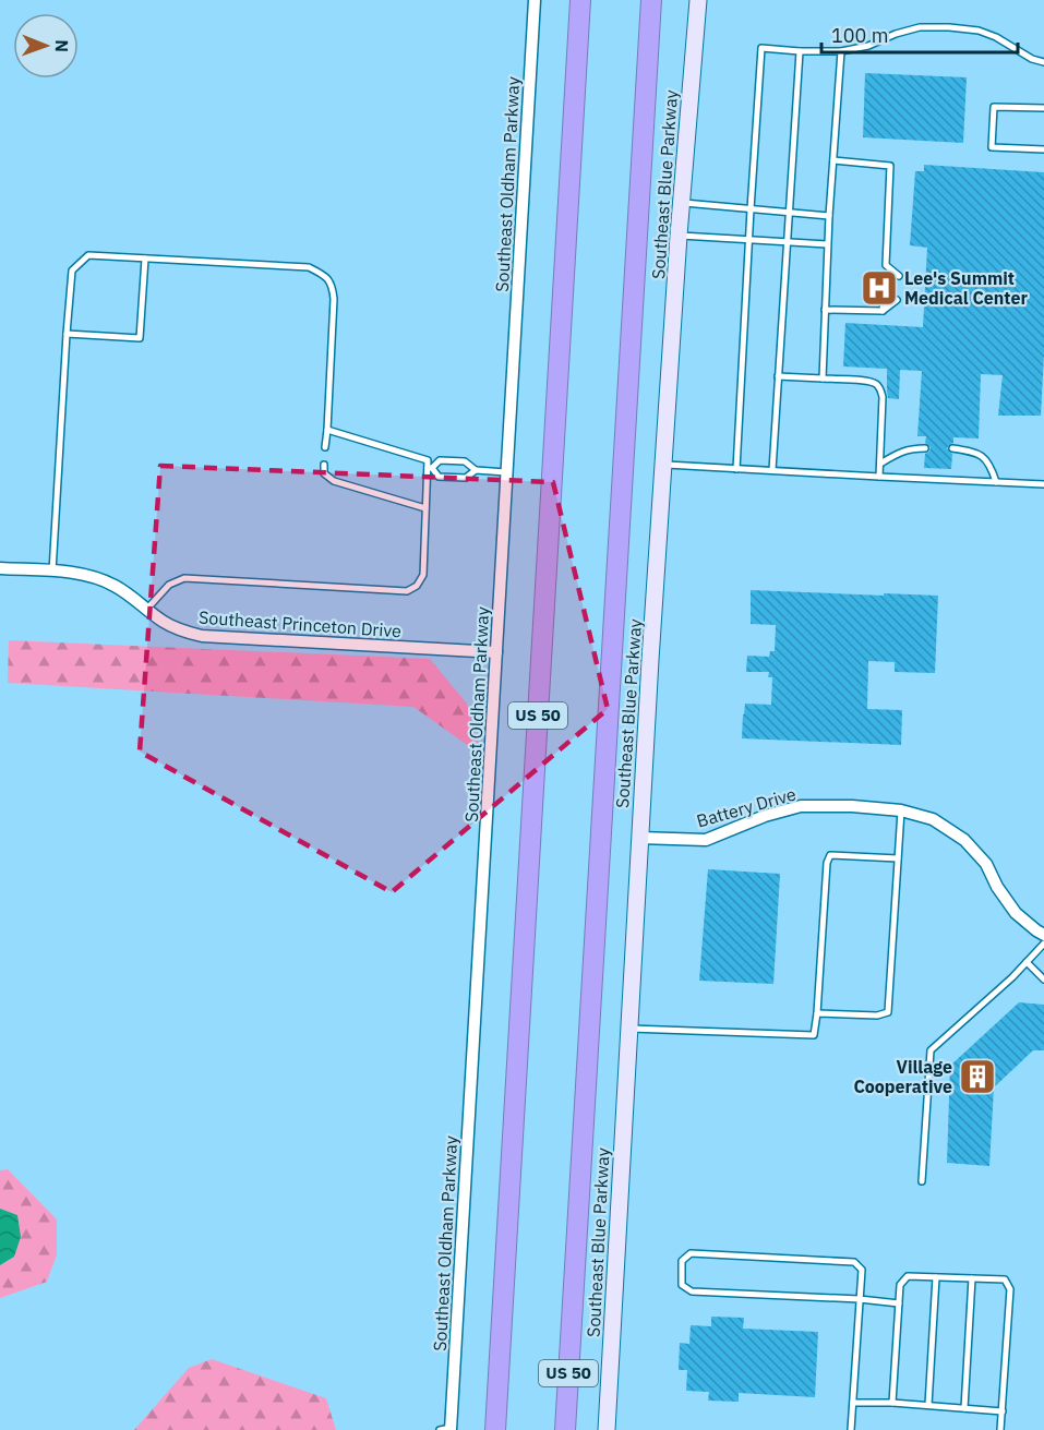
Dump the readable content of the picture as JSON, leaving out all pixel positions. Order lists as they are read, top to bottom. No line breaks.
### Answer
{"streets":{"highway":["US 50"],"street":["Southeast Oldham Parkway","Southeast Blue Parkway","Southeast Princeton Drive","Battery Drive"]},"crossings":[["Southeast Oldham Parkway","Southeast Princeton Drive"],["Southeast Blue Parkway","Battery Drive"]],"places":{"hospital":["Lee's Summit Medical Center"],"building":["Village Cooperative"]},"scale_bar":"100 m","north":"right"}
